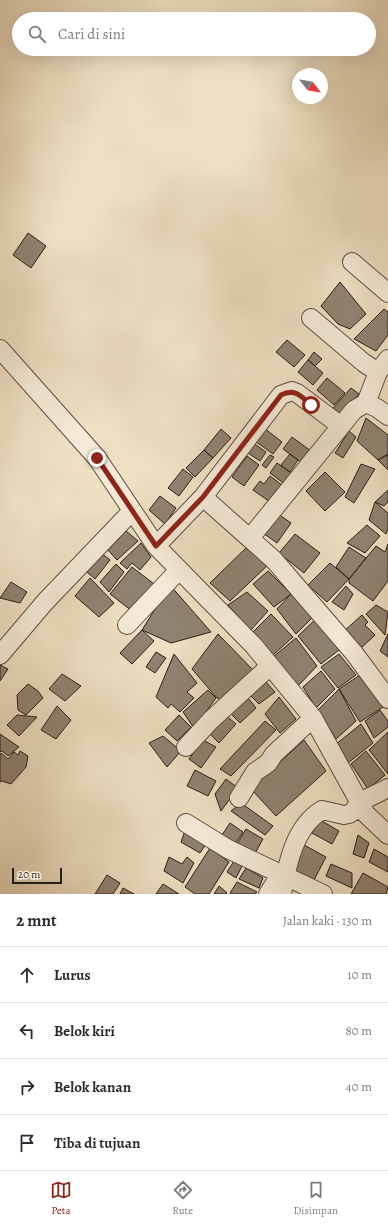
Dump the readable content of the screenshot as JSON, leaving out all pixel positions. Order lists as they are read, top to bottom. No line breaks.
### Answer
{"scale_bar":"20 m","north":"bottom right","page":{"search":"Cari di sini","scale":"20 m","heading":["2 mnt","Jalan kaki · 130 m"],"list":[["Lurus","10 m"],["Belok kiri","80 m"],["Belok kanan","40 m"],"Tiba di tujuan"],"nav":["Peta","Rute","Disimpan"]}}
